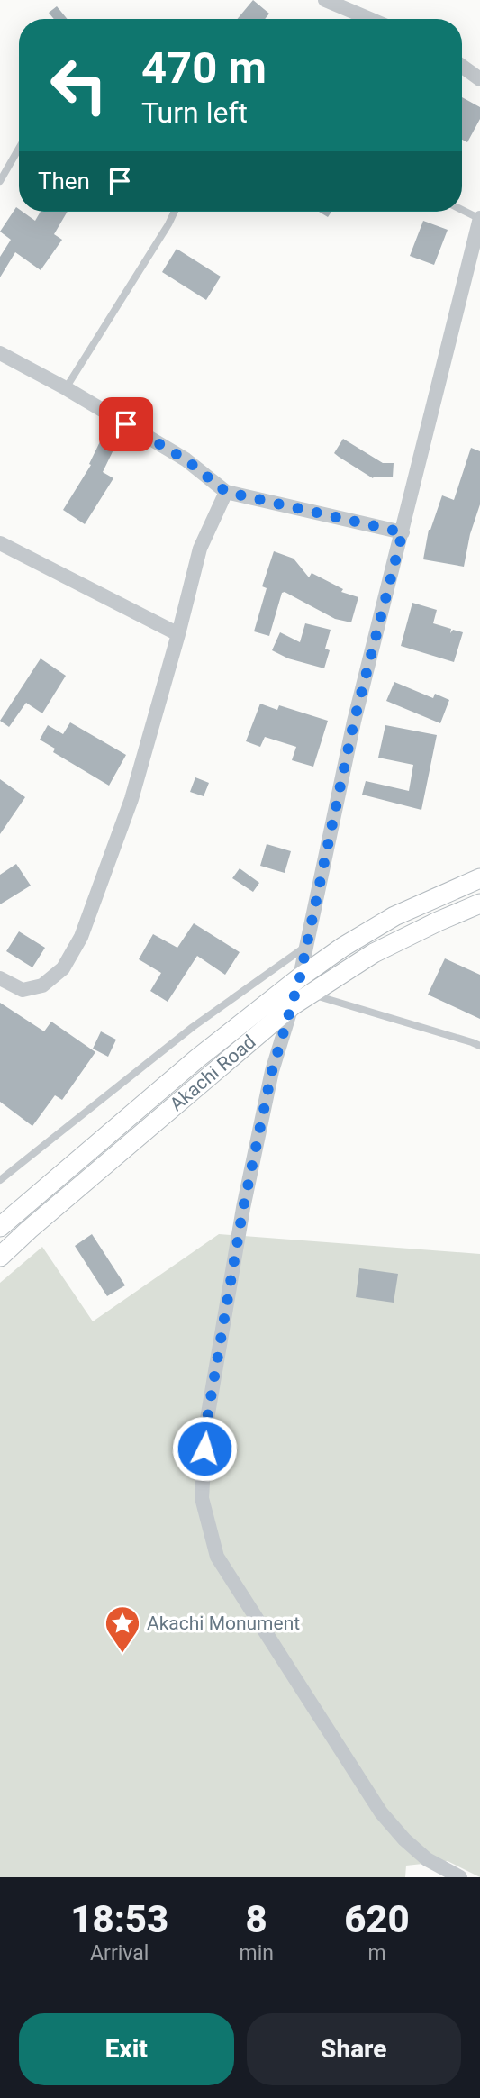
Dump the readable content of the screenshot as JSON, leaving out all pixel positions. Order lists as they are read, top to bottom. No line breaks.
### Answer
{"streets":{"main road":["Akachi Road"]},"places":{"place":["Akachi Monument"]},"page":{"turn":["470 m","Turn left"],"then":"Then","eta":["18:53","Arrival","8","min","620","m"],"buttons":["Exit","Share"]}}
